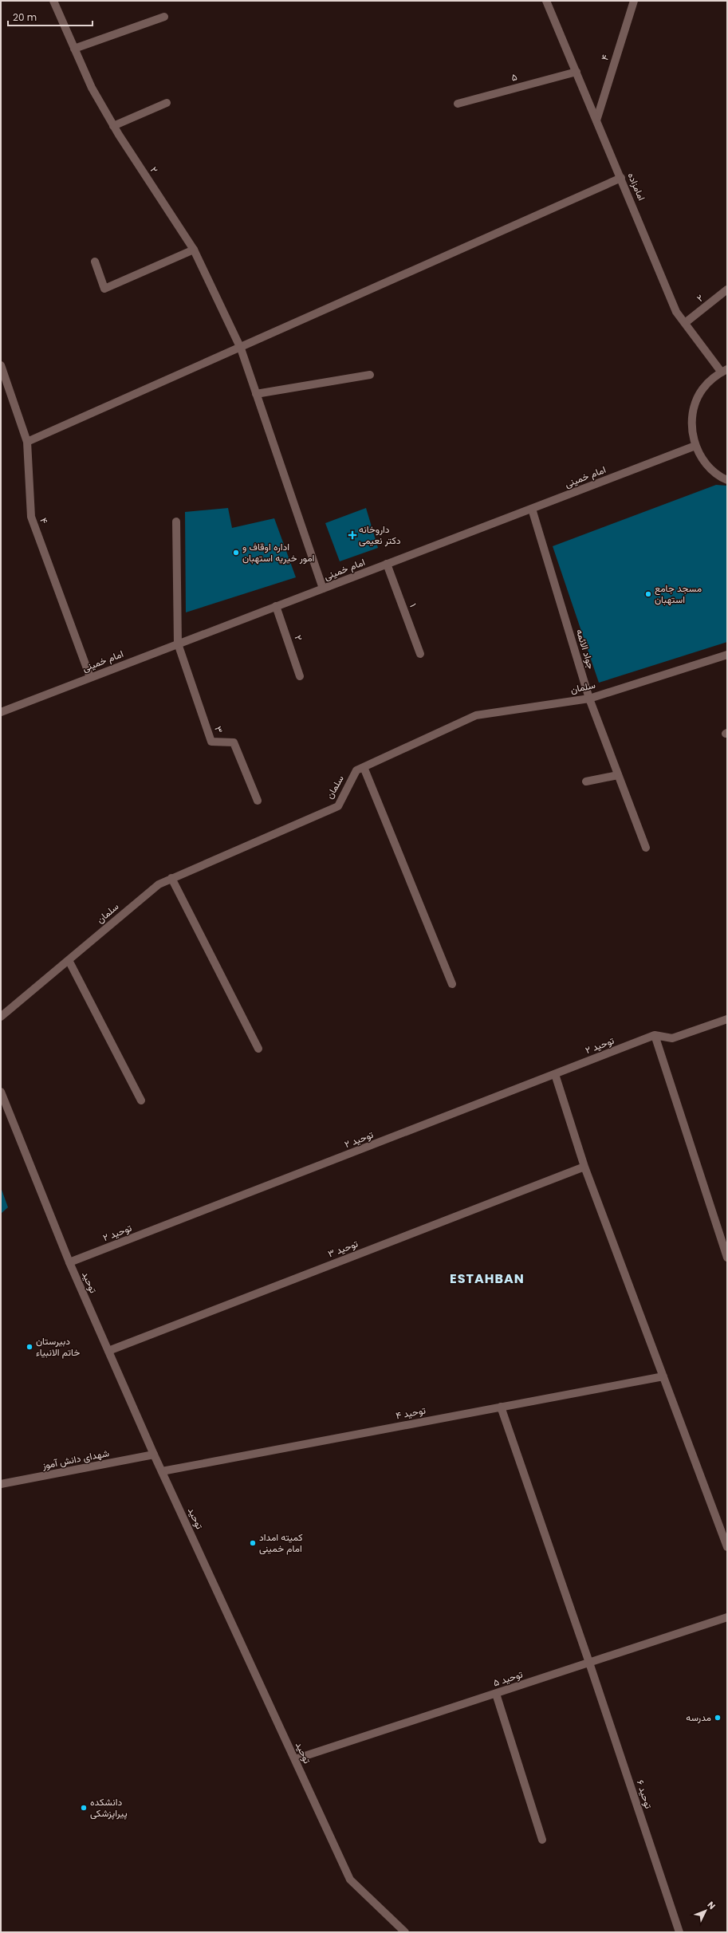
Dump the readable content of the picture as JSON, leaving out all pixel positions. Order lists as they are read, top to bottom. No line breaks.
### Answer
{"streets":{"street":["۴","۵","۲","امامزاده","امام خمینی","۱","جواد الائمه","سلمان","۳","توحید ۲","توحید ۳","توحید","توحید ۴","شهدای دانش آموز","توحید ۵","توحید ۶"]},"crossings":[["۴","امامزاده"],["۴","امام خمینی"],["۵","امامزاده"],["۲","امامزاده"],["۲","امام خمینی"],["امام خمینی","۱"],["امام خمینی","جواد الائمه"],["امام خمینی","۳"],["جواد الائمه","سلمان"],["توحید ۲","توحید"],["توحید ۳","توحید"],["توحید","توحید ۴"],["توحید","شهدای دانش آموز"],["توحید","توحید ۵"],["توحید ۴","توحید ۶"],["توحید ۵","توحید ۶"]],"districts":["ESTAHBAN"],"places":{"health":["داروخانه دکتر نعیمی"],"other":["اداره اوقاف و امور خیریه استهبان","مسجد جامع استهبان","دبیرستان خاتم الانبیاء","کمیته امداد امام خمینی","مدرسه","دانشکده پیراپزشکی"]},"scale_bar":"20 m","north":"top right"}
